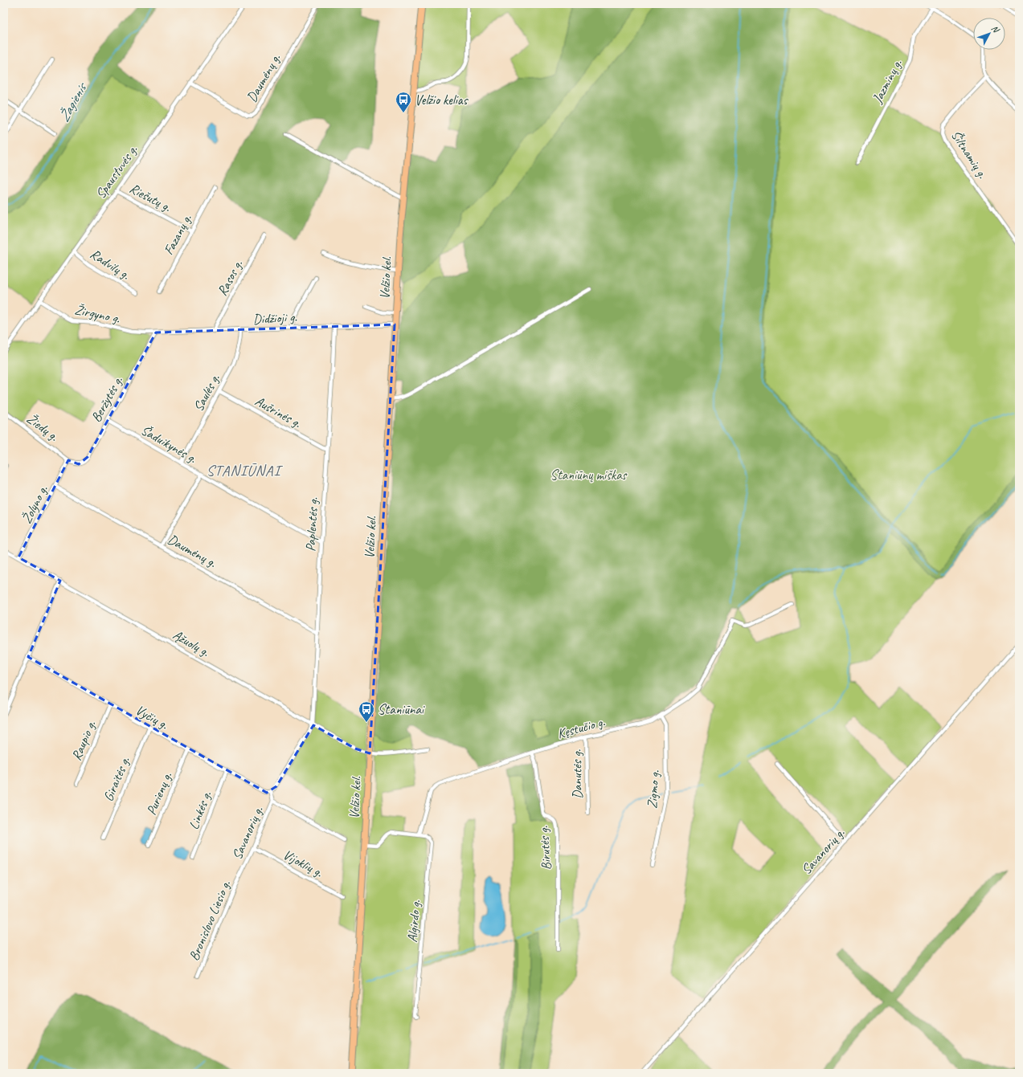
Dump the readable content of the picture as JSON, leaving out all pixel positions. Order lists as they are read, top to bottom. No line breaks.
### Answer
{"streets":{"main road":["Velžio kel."],"street":["Daumėnų g.","Jazminų g.","Šiltnamių g.","Spaustuvės g.","Riešutų g.","Fazanų g.","Radvilų g.","Rasos g.","Žirgyno g.","Didžioji g.","Saulės g.","Beržytės g.","Aušrinės g.","Žiedų g.","Šaduikynės g.","Žolyno g.","Paplentės g.","Ąžuolų g.","Vyčių g.","Kęstučio g.","Raupio g.","Danutės g.","Giraitės g.","Zigmo g.","Purienų g.","Linkės g.","Savanorių g.","Birutės g.","Vijoklių g.","Bronislovo Liesio g.","Algirdo g."]},"crossings":[["Daumėnų g.","Spaustuvės g."],["Daumėnų g.","Žolyno g."],["Daumėnų g.","Paplentės g."],["Spaustuvės g.","Riešutų g."],["Spaustuvės g.","Radvilų g."],["Spaustuvės g.","Žirgyno g."],["Riešutų g.","Fazanų g."],["Rasos g.","Didžioji g."],["Velžio kel.","Didžioji g."],["Velžio kel.","Ąžuolų g."],["Žirgyno g.","Didžioji g."],["Žirgyno g.","Beržytės g."],["Didžioji g.","Saulės g."],["Didžioji g.","Beržytės g."],["Didžioji g.","Paplentės g."],["Saulės g.","Aušrinės g."],["Saulės g.","Šaduikynės g."],["Beržytės g.","Žiedų g."],["Beržytės g.","Šaduikynės g."],["Beržytės g.","Žolyno g."],["Aušrinės g.","Paplentės g."],["Žiedų g.","Žolyno g."],["Šaduikynės g.","Paplentės g."],["Žolyno g.","Ąžuolų g."],["Paplentės g.","Ąžuolų g."],["Vyčių g.","Raupio g."],["Vyčių g.","Giraitės g."],["Vyčių g.","Purienų g."],["Vyčių g.","Linkės g."],["Kęstučio g.","Danutės g."],["Kęstučio g.","Zigmo g."],["Kęstučio g.","Birutės g."],["Kęstučio g.","Algirdo g."],["Savanorių g.","Vijoklių g."],["Savanorių g.","Bronislovo Liesio g."]],"districts":["STANIŪNAI"],"water":["Žagienis"],"parks":["Staniūnų miškas"],"places":{"bus stop":["Velžio kelias","Staniūnai"]},"north":"top right"}
